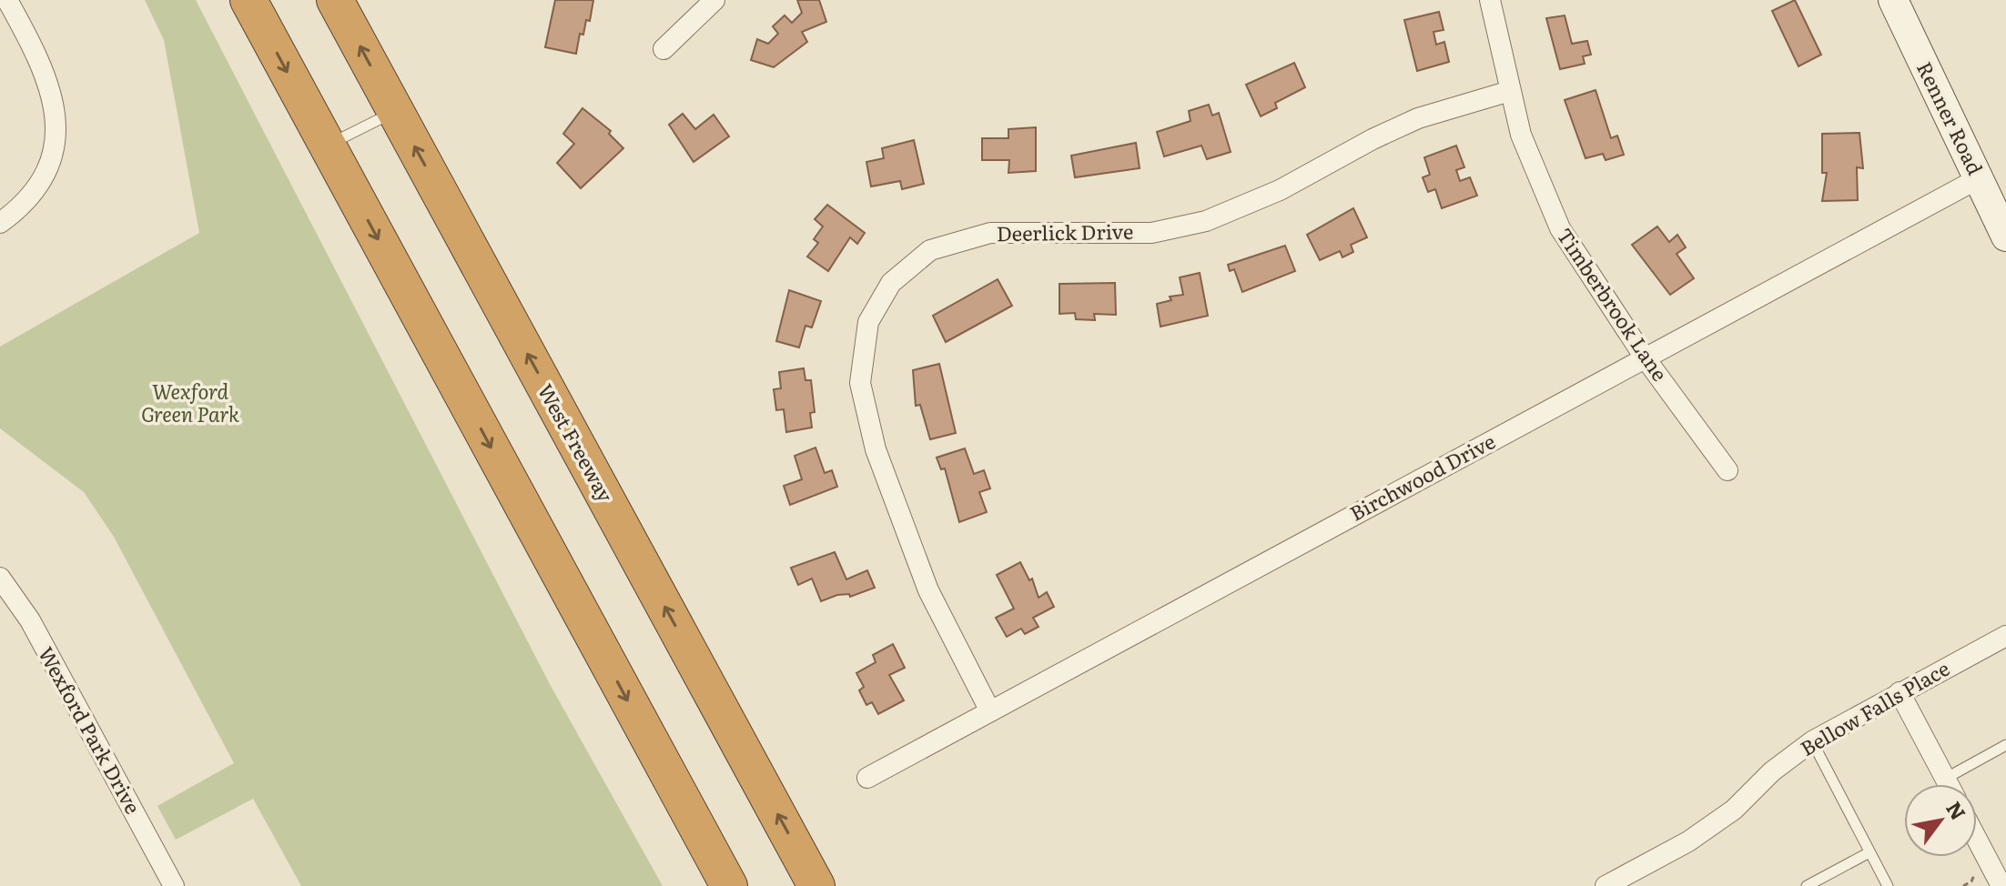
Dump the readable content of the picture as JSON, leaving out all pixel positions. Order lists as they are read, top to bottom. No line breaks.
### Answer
{"streets":{"highway":["West Freeway"],"main road":["Renner Road"],"street":["Deerlick Drive","Timberbrook Lane","Birchwood Drive","Bellow Falls Place","Wexford Park Drive"]},"crossings":[["Renner Road","Birchwood Drive"],["Deerlick Drive","Timberbrook Lane"],["Deerlick Drive","Birchwood Drive"],["Timberbrook Lane","Birchwood Drive"]],"parks":["Wexford Green Park"],"north":"top right"}
